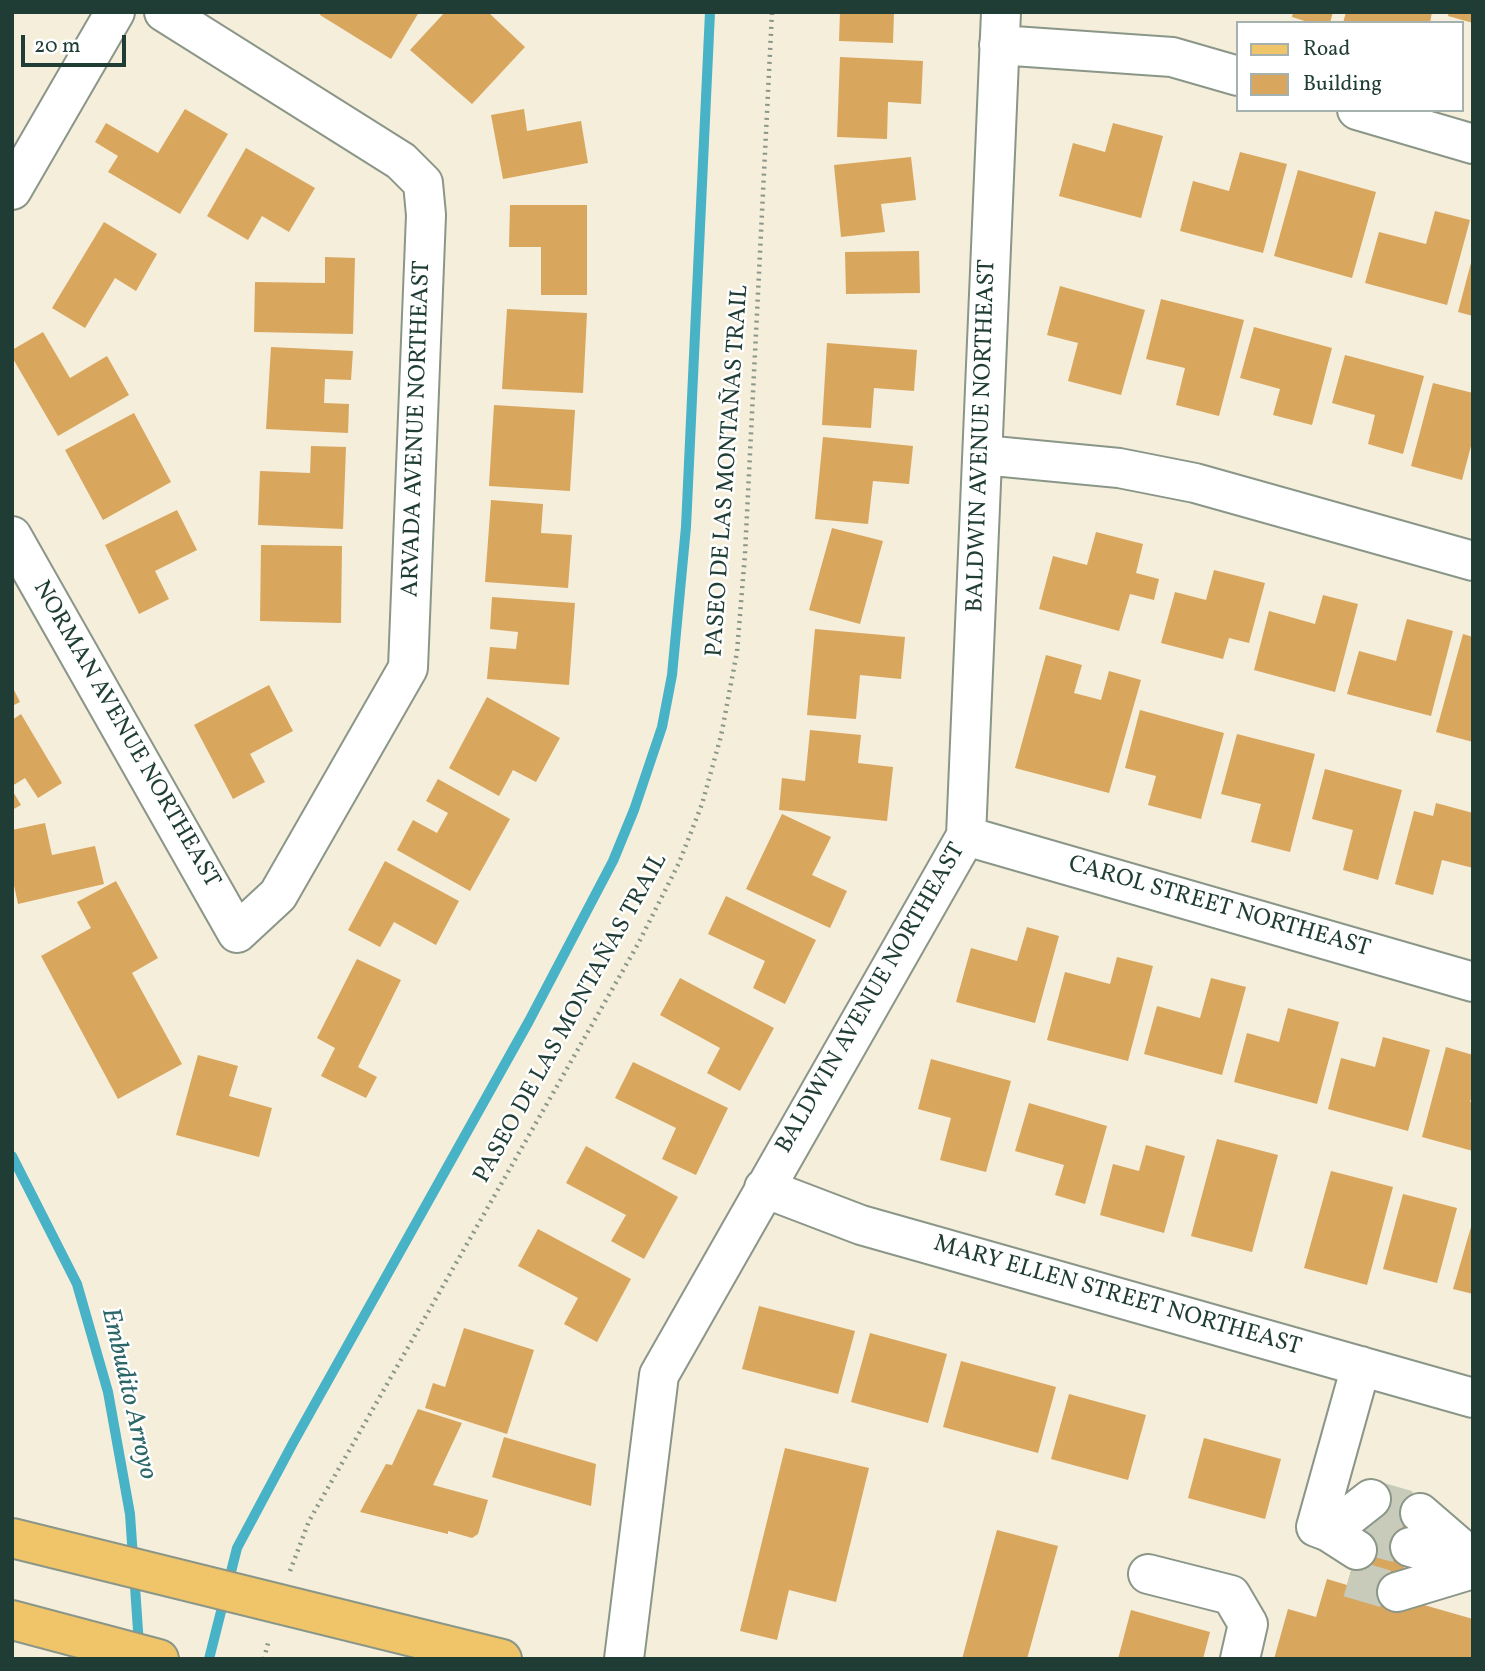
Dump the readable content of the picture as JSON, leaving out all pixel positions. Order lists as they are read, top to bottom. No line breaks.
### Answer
{"streets":{"street":["ARVADA AVENUE NORTHEAST","BALDWIN AVENUE NORTHEAST","NORMAN AVENUE NORTHEAST","CAROL STREET NORTHEAST","MARY ELLEN STREET NORTHEAST"],"path":["PASEO DE LAS MONTAÑAS TRAIL"]},"crossings":[["ARVADA AVENUE NORTHEAST","NORMAN AVENUE NORTHEAST"],["BALDWIN AVENUE NORTHEAST","CAROL STREET NORTHEAST"],["BALDWIN AVENUE NORTHEAST","MARY ELLEN STREET NORTHEAST"]],"water":["Embudito Arroyo"],"legend":["Road","Building"],"scale_bar":"20 m"}
